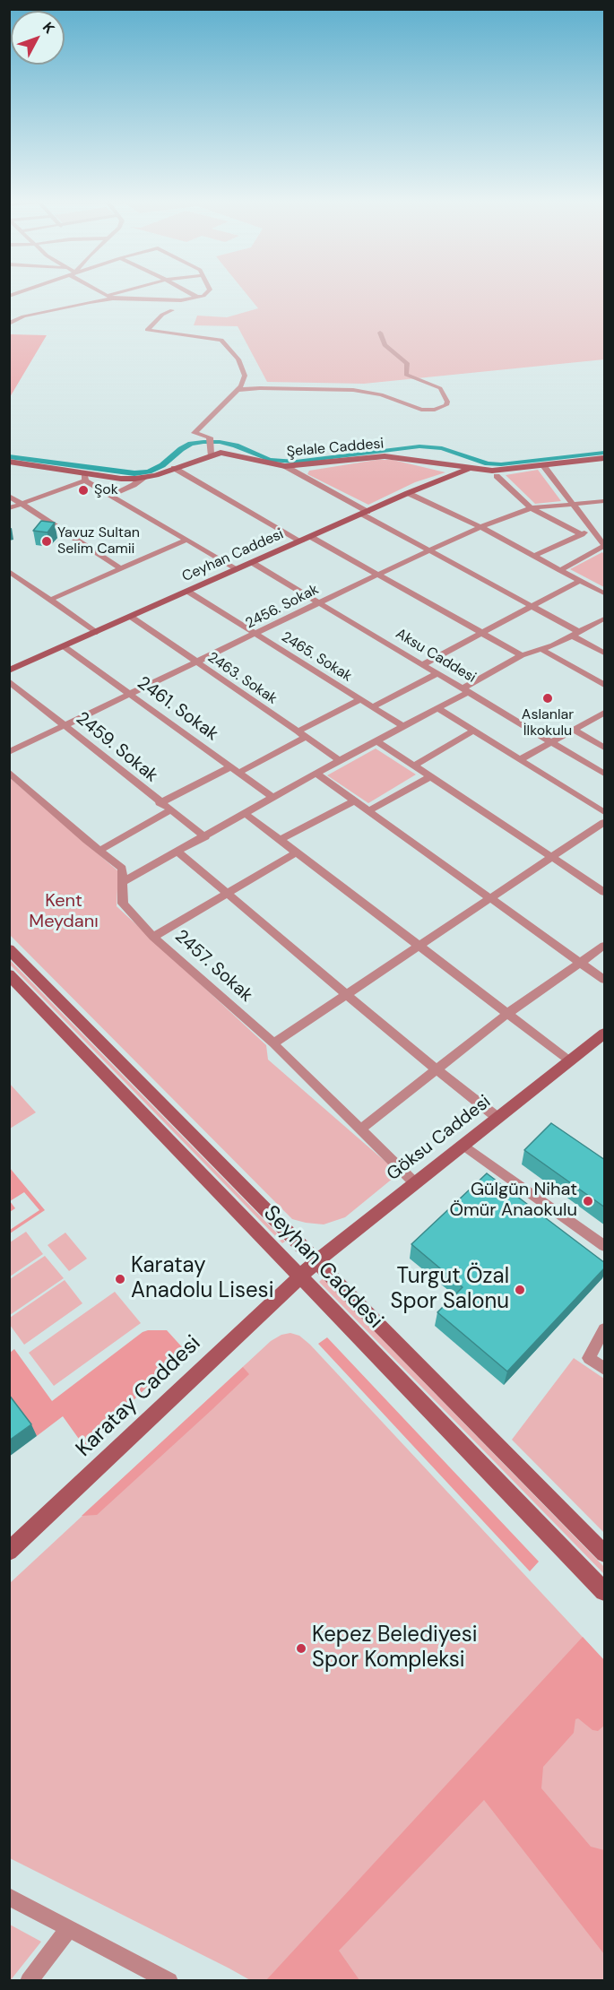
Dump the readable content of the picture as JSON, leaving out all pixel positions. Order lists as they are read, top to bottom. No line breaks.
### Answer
{"streets":{"street":["Şelale Caddesi","Ceyhan Caddesi","2456. Sokak","Aksu Caddesi","2465. Sokak","2463. Sokak","2461. Sokak","2459. Sokak","2457. Sokak","Göksu Caddesi","Seyhan Caddesi","Karatay Caddesi"]},"crossings":[["Şelale Caddesi","Ceyhan Caddesi"],["Ceyhan Caddesi","Aksu Caddesi"],["Ceyhan Caddesi","2465. Sokak"],["Ceyhan Caddesi","2463. Sokak"],["Ceyhan Caddesi","2461. Sokak"],["2456. Sokak","Aksu Caddesi"],["2456. Sokak","2465. Sokak"],["2456. Sokak","2463. Sokak"],["2456. Sokak","2461. Sokak"],["2456. Sokak","2459. Sokak"],["2457. Sokak","Göksu Caddesi"],["Göksu Caddesi","Seyhan Caddesi"],["Göksu Caddesi","Karatay Caddesi"],["Seyhan Caddesi","Karatay Caddesi"]],"parks":["Kent Meydanı"],"places":["Şok","Yavuz Sultan Selim Camii","Aslanlar İlkokulu","Gülgün Nihat Ömür Anaokulu","Karatay Anadolu Lisesi","Turgut Özal Spor Salonu","Kepez Belediyesi Spor Kompleksi"],"north":"top right"}
